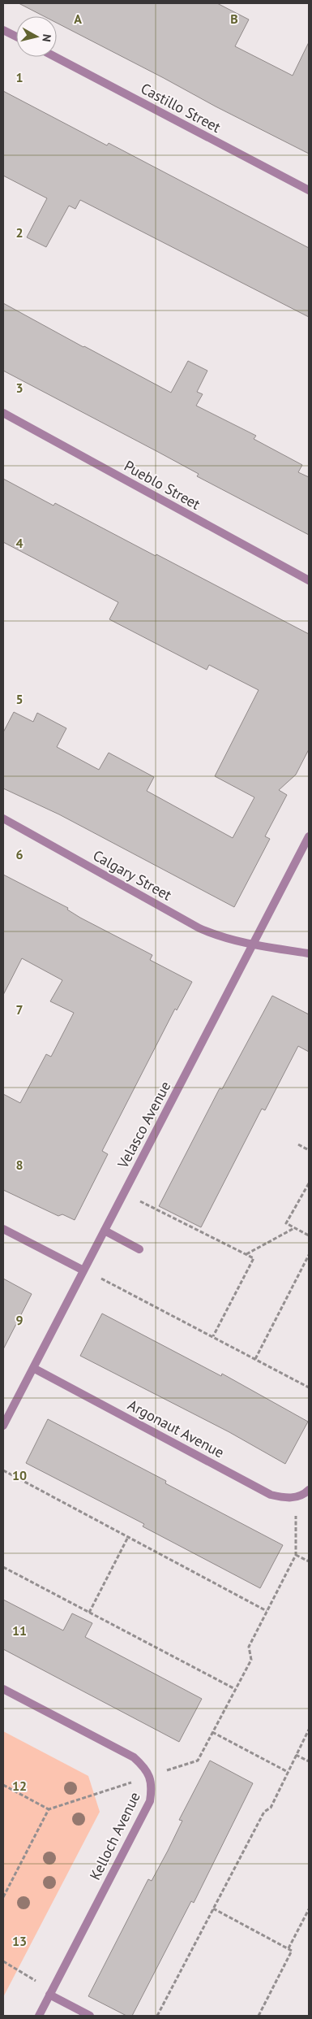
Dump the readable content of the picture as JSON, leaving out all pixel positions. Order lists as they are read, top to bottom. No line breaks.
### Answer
{"streets":{"street":["Castillo Street","Pueblo Street","Calgary Street","Velasco Avenue","Argonaut Avenue","Kelloch Avenue"]},"crossings":[["Calgary Street","Velasco Avenue"],["Velasco Avenue","Argonaut Avenue"]],"north":"right","grid":{"columns":["A","B"],"rows":["1","2","3","4","5","6","7","8","9","10","11","12","13"]}}
